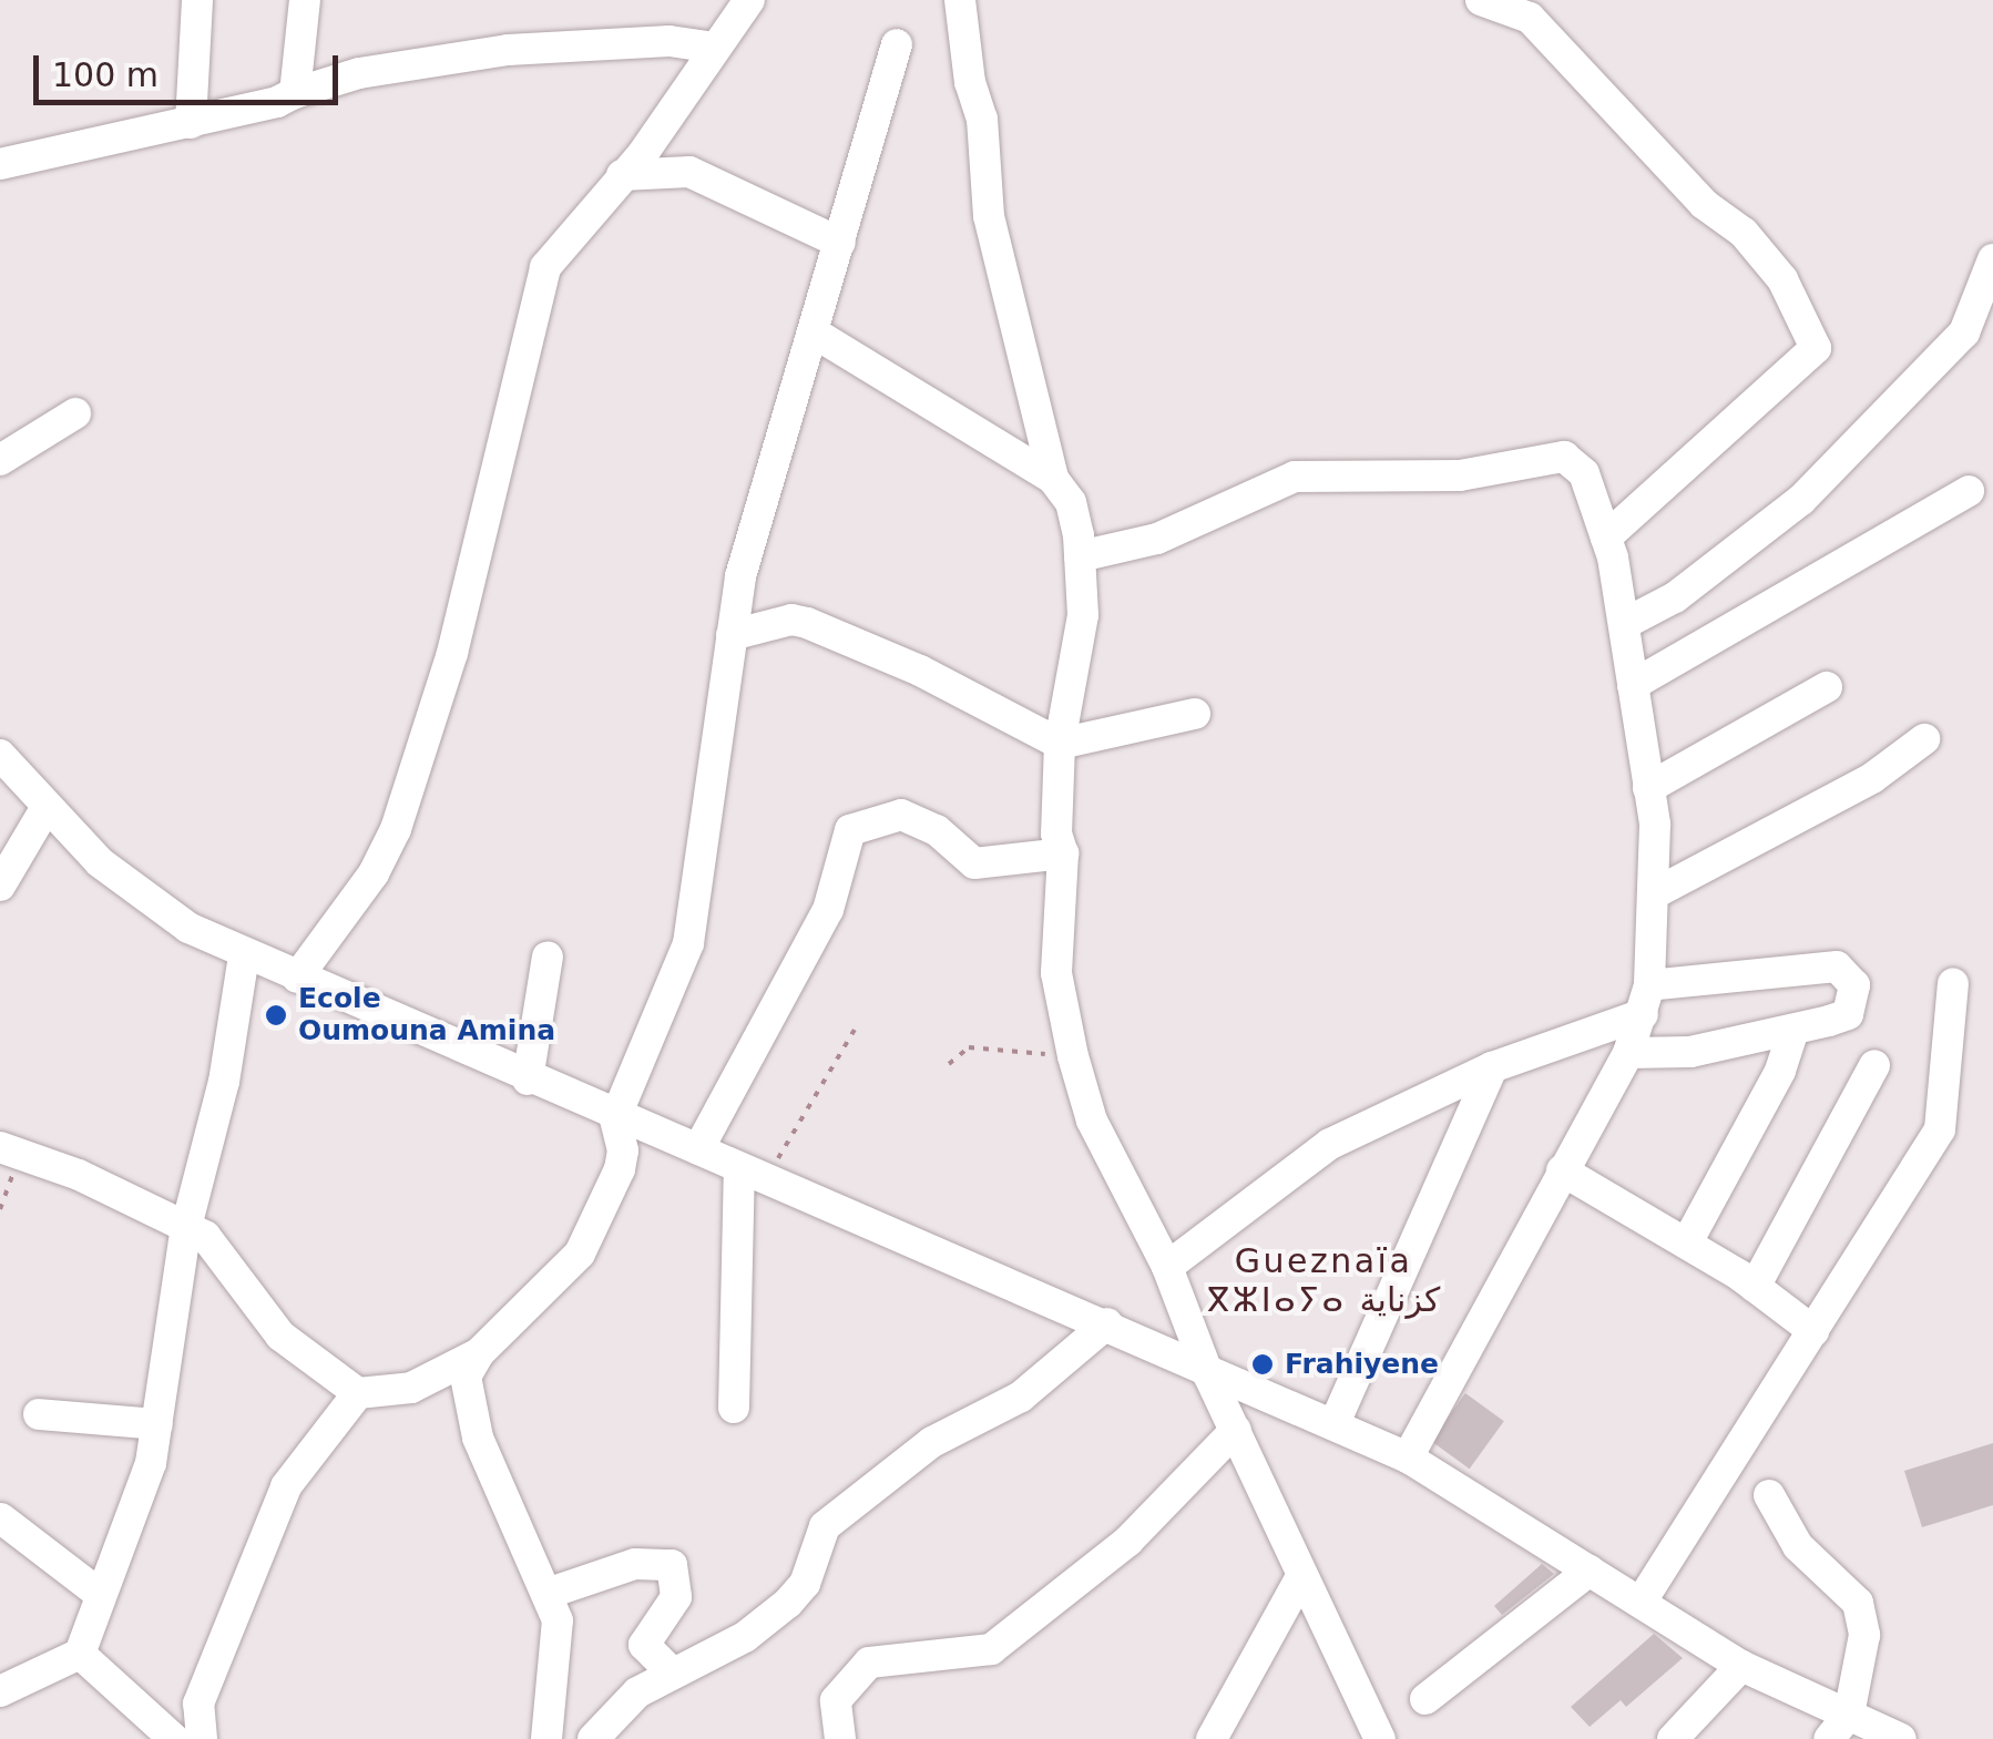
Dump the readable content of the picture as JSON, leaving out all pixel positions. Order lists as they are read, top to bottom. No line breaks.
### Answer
{"districts":["Gueznaïa ⴳⵣⵏⴰⵢⴰ كزناية"],"places":["Ecole Oumouna Amina","Frahiyene"],"scale_bar":"100 m"}
